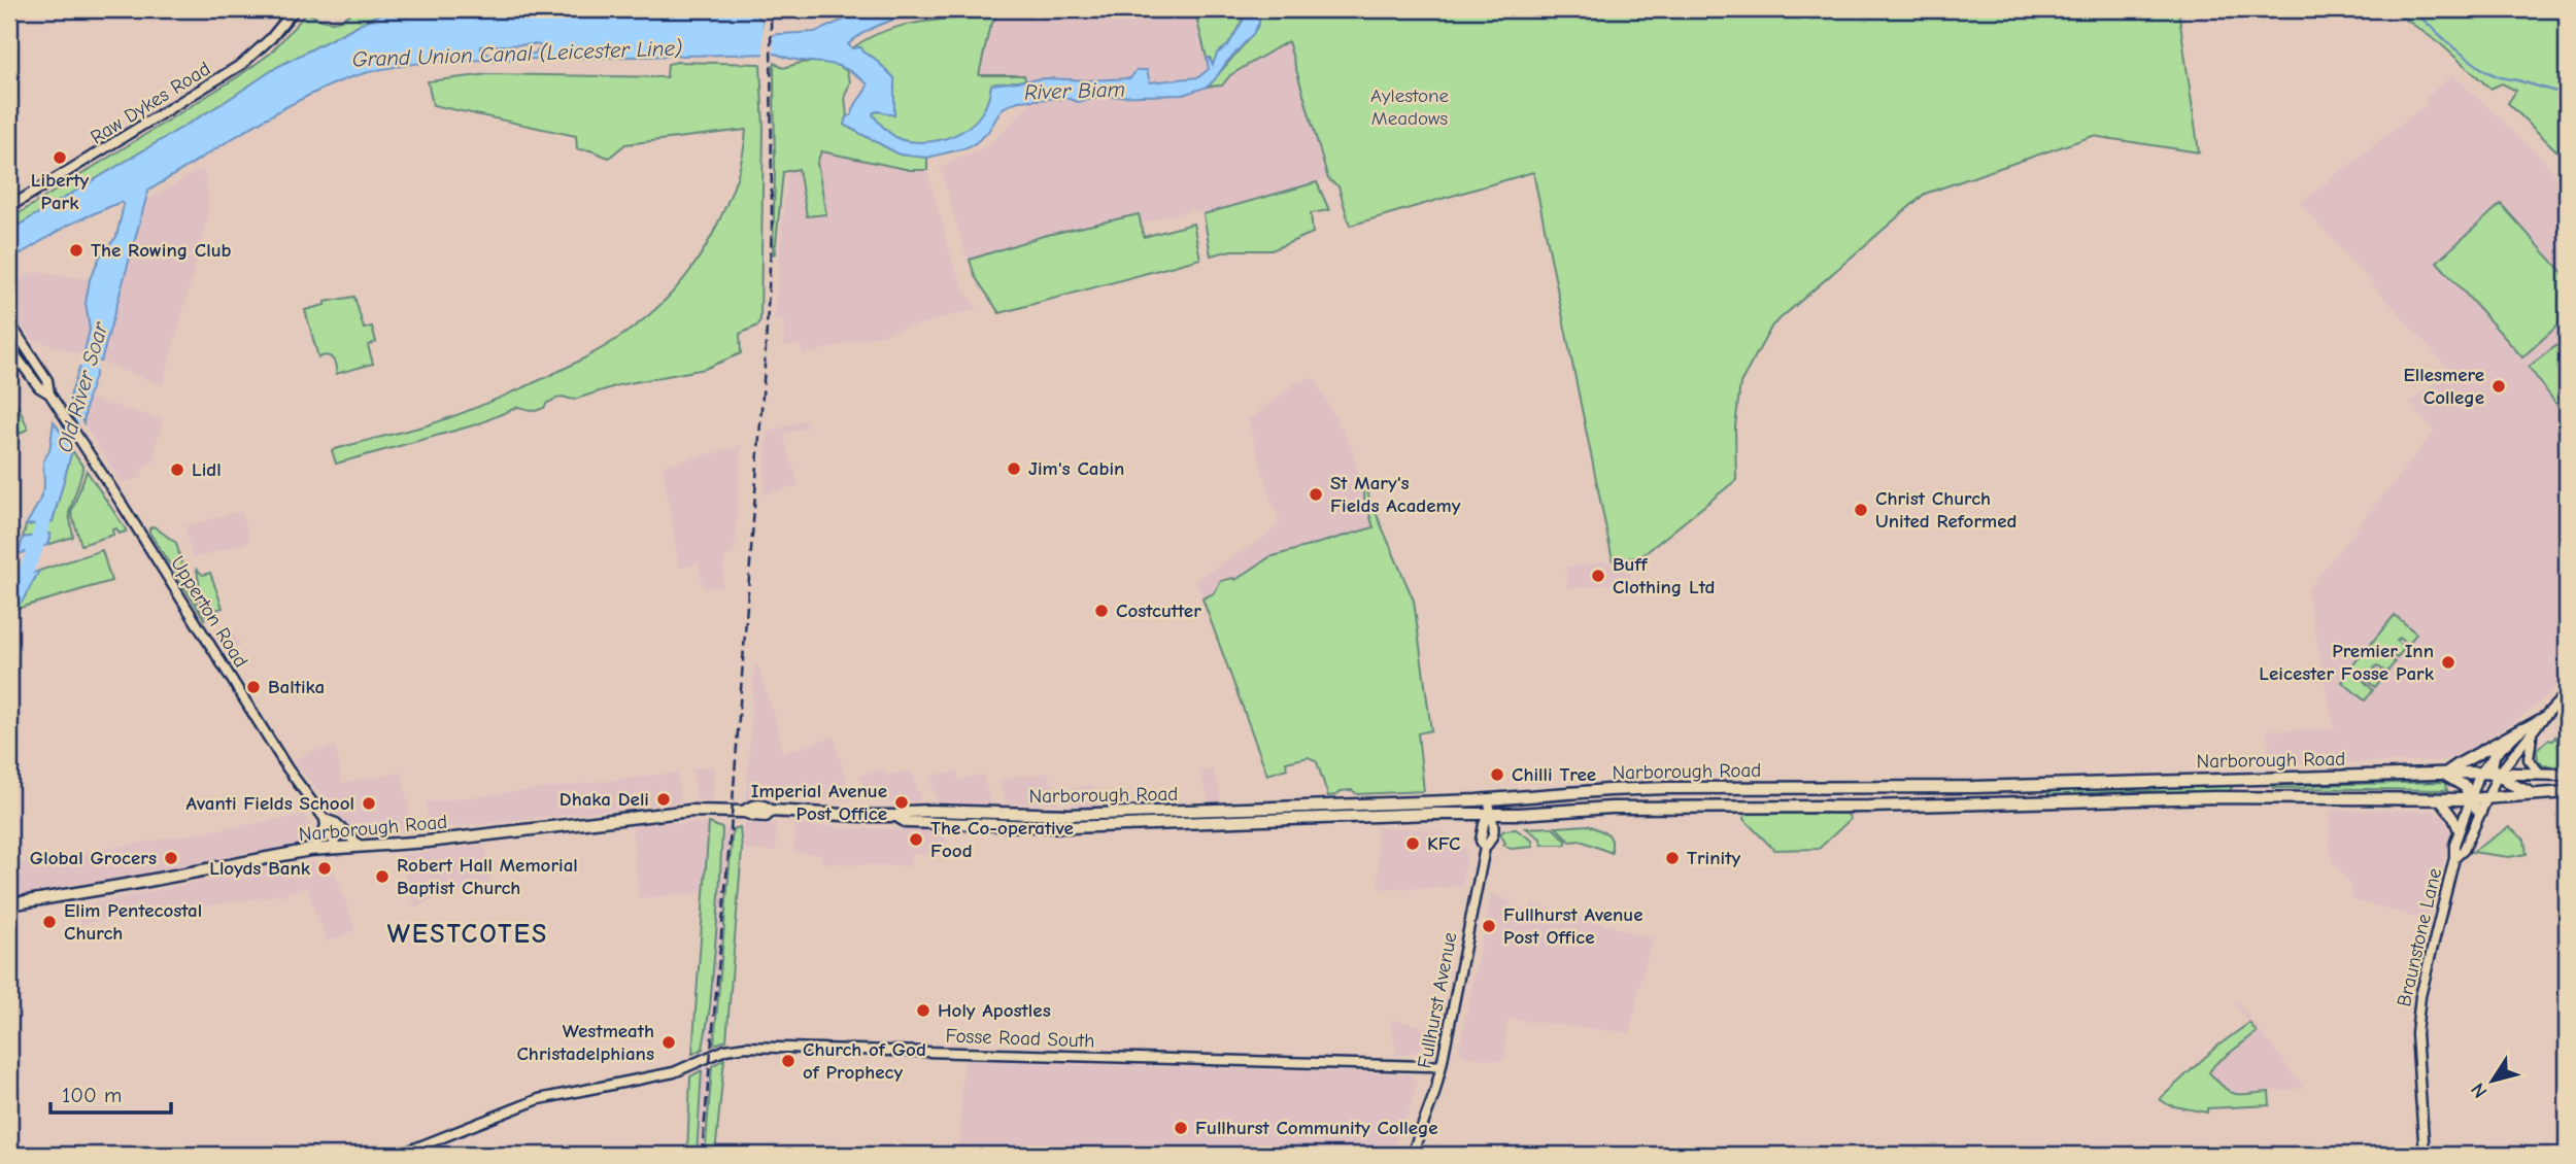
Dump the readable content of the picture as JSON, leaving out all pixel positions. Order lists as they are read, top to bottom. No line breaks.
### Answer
{"streets":{"main road":["Narborough Road"],"street":["Raw Dykes Road","Upperton Road","Braunstone Lane","Fullhurst Avenue","Fosse Road South"]},"crossings":[["Upperton Road","Narborough Road"],["Narborough Road","Braunstone Lane"],["Narborough Road","Fullhurst Avenue"],["Fullhurst Avenue","Fosse Road South"]],"districts":["WESTCOTES"],"water":["Grand Union Canal (Leicester Line)","River Biam","Old River Soar"],"parks":["Aylestone Meadows"],"places":["Liberty Park","The Rowing Club","Ellesmere College","Jim's Cabin","Lidl","St Mary's Fields Academy","Christ Church United Reformed","Buff Clothing Ltd","Costcutter","Premier Inn Leicester Fosse Park","Baltika","Chilli Tree","Dhaka Deli","Imperial Avenue Post Office","Avanti Fields School","The Co-operative Food","KFC","Global Grocers","Trinity","Lloyds Bank","Robert Hall Memorial Baptist Church","Elim Pentecostal Church","Fullhurst Avenue Post Office","Holy Apostles","Westmeath Christadelphians","Church of God of Prophecy","Fullhurst Community College"],"scale_bar":"100 m","north":"bottom left"}
